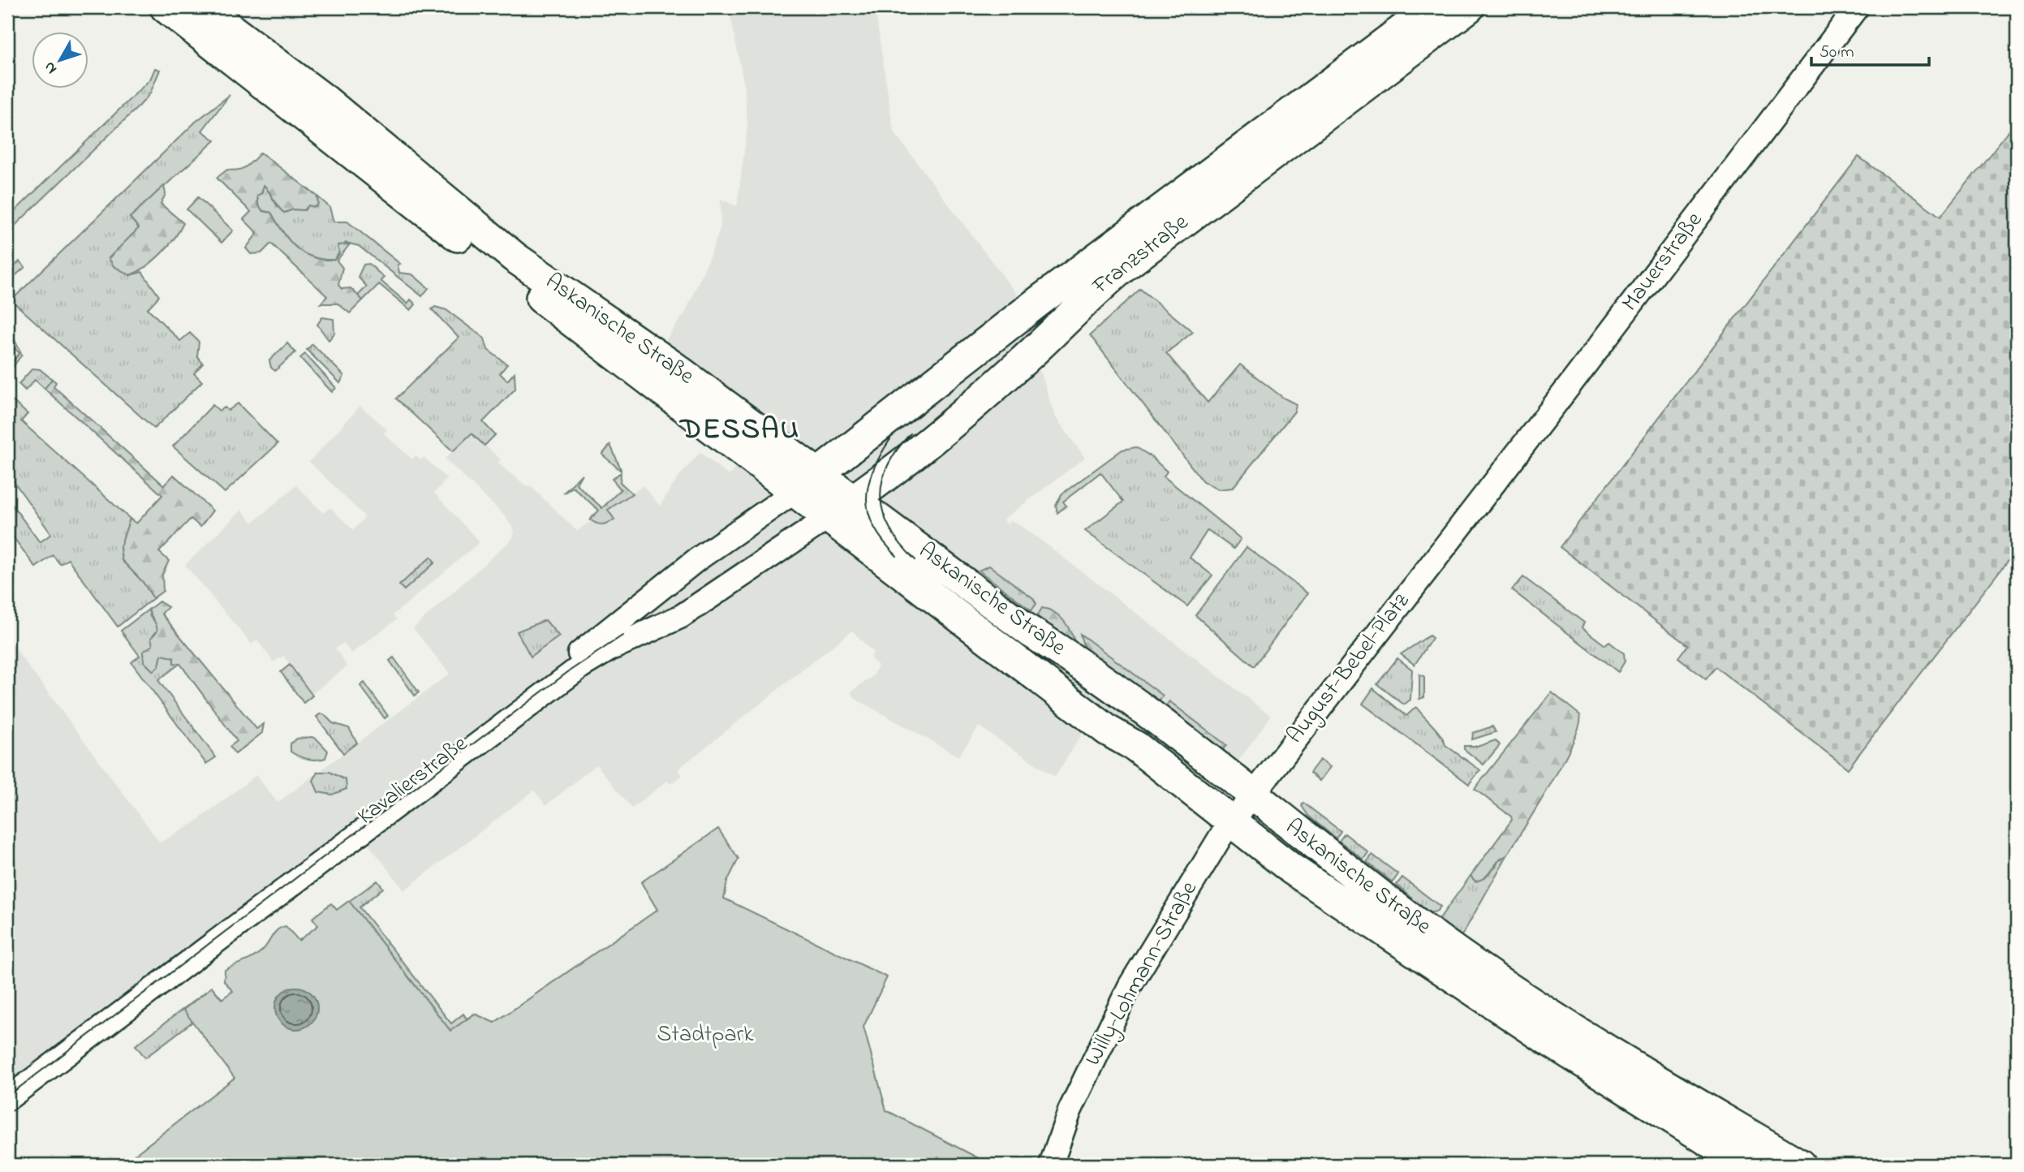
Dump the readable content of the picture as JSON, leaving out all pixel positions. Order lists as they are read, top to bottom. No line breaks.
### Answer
{"streets":{"main road":["Franzstraße","Askanische Straße","Kavalierstraße"],"street":["Mauerstraße","August-Bebel-Platz","Willy-Lohmann-Straße"]},"crossings":[["Franzstraße","Askanische Straße"],["Franzstraße","Kavalierstraße"],["Mauerstraße","August-Bebel-Platz"],["Askanische Straße","August-Bebel-Platz"],["Askanische Straße","Kavalierstraße"],["Askanische Straße","Willy-Lohmann-Straße"],["August-Bebel-Platz","Willy-Lohmann-Straße"]],"districts":["DESSAU"],"parks":["Stadtpark"],"scale_bar":"50 m","north":"bottom left"}
